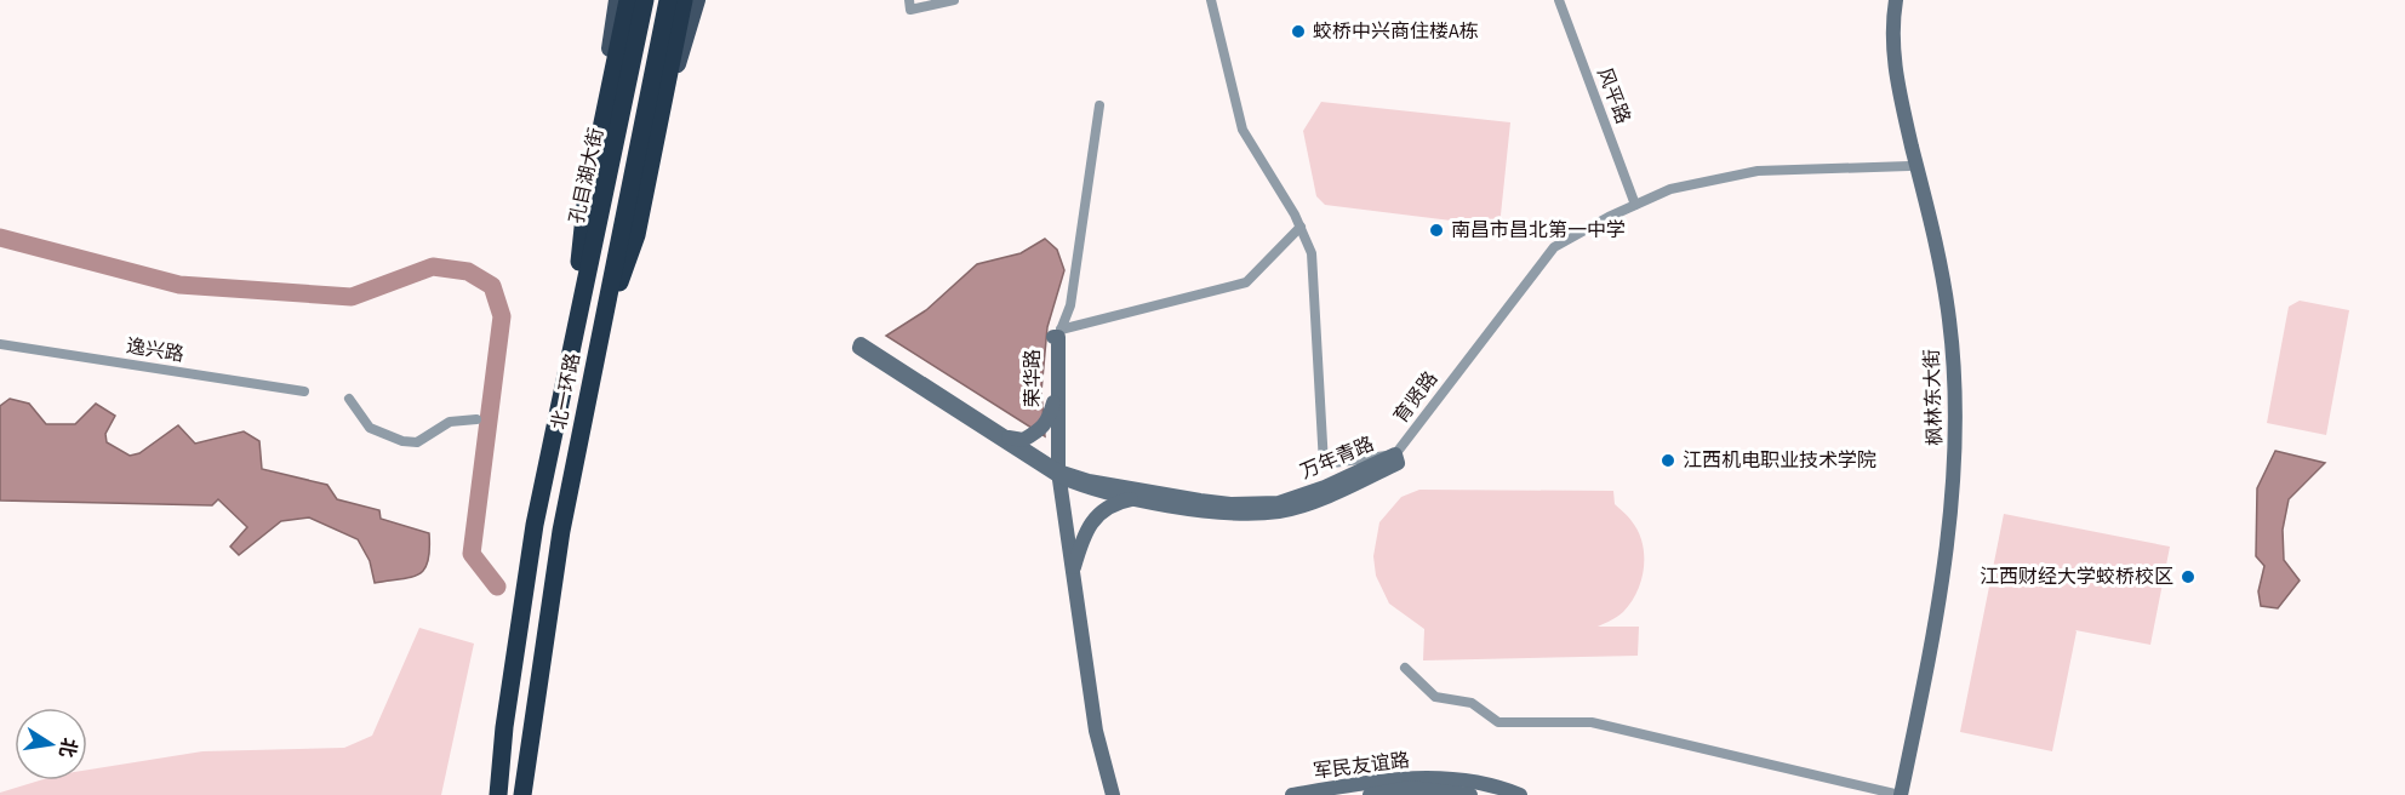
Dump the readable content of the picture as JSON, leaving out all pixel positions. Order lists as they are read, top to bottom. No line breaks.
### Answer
{"streets":{"highway":["孔目湖大街","北一环路"],"street":["风平路","逸兴路","荣华路","育贤路","枫林东大街","万年青路","军民友谊路"]},"crossings":[["风平路","育贤路"],["孔目湖大街","北一环路"],["荣华路","万年青路"],["育贤路","枫林东大街"],["育贤路","万年青路"]],"places":["蛟桥中兴商住楼A栋","南昌市昌北第一中学","江西机电职业技术学院","江西财经大学蛟桥校区"],"north":"right"}
